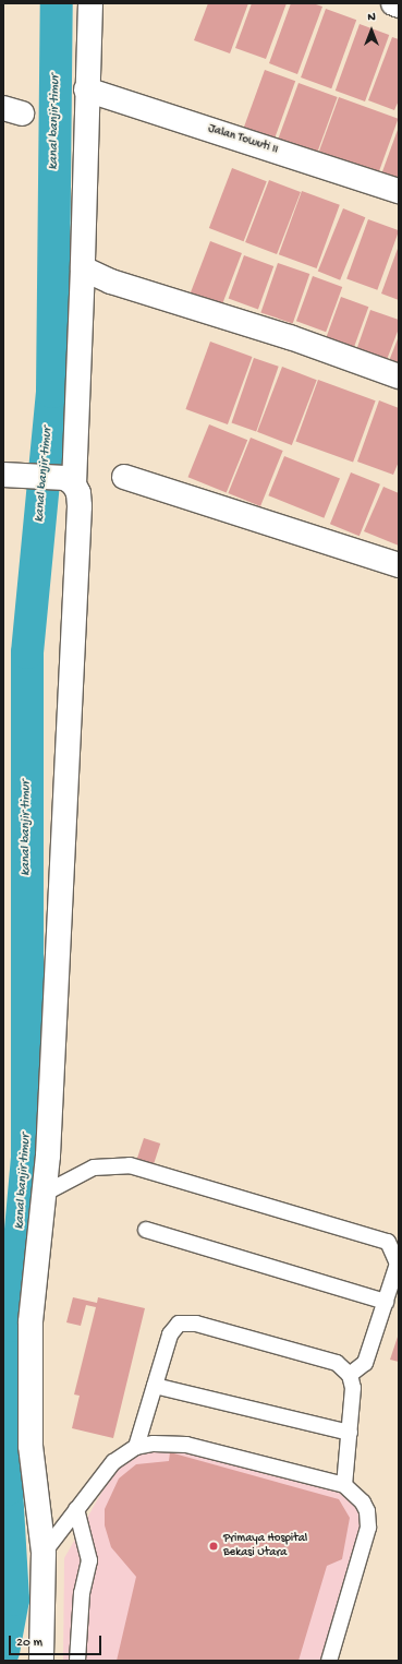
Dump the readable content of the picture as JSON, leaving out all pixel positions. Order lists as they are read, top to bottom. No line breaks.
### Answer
{"streets":{"street":["Jalan Towuti II"]},"water":["kanal banjir timur"],"places":["Primaya Hospital Bekasi Utara"],"scale_bar":"20 m","north":"top"}
